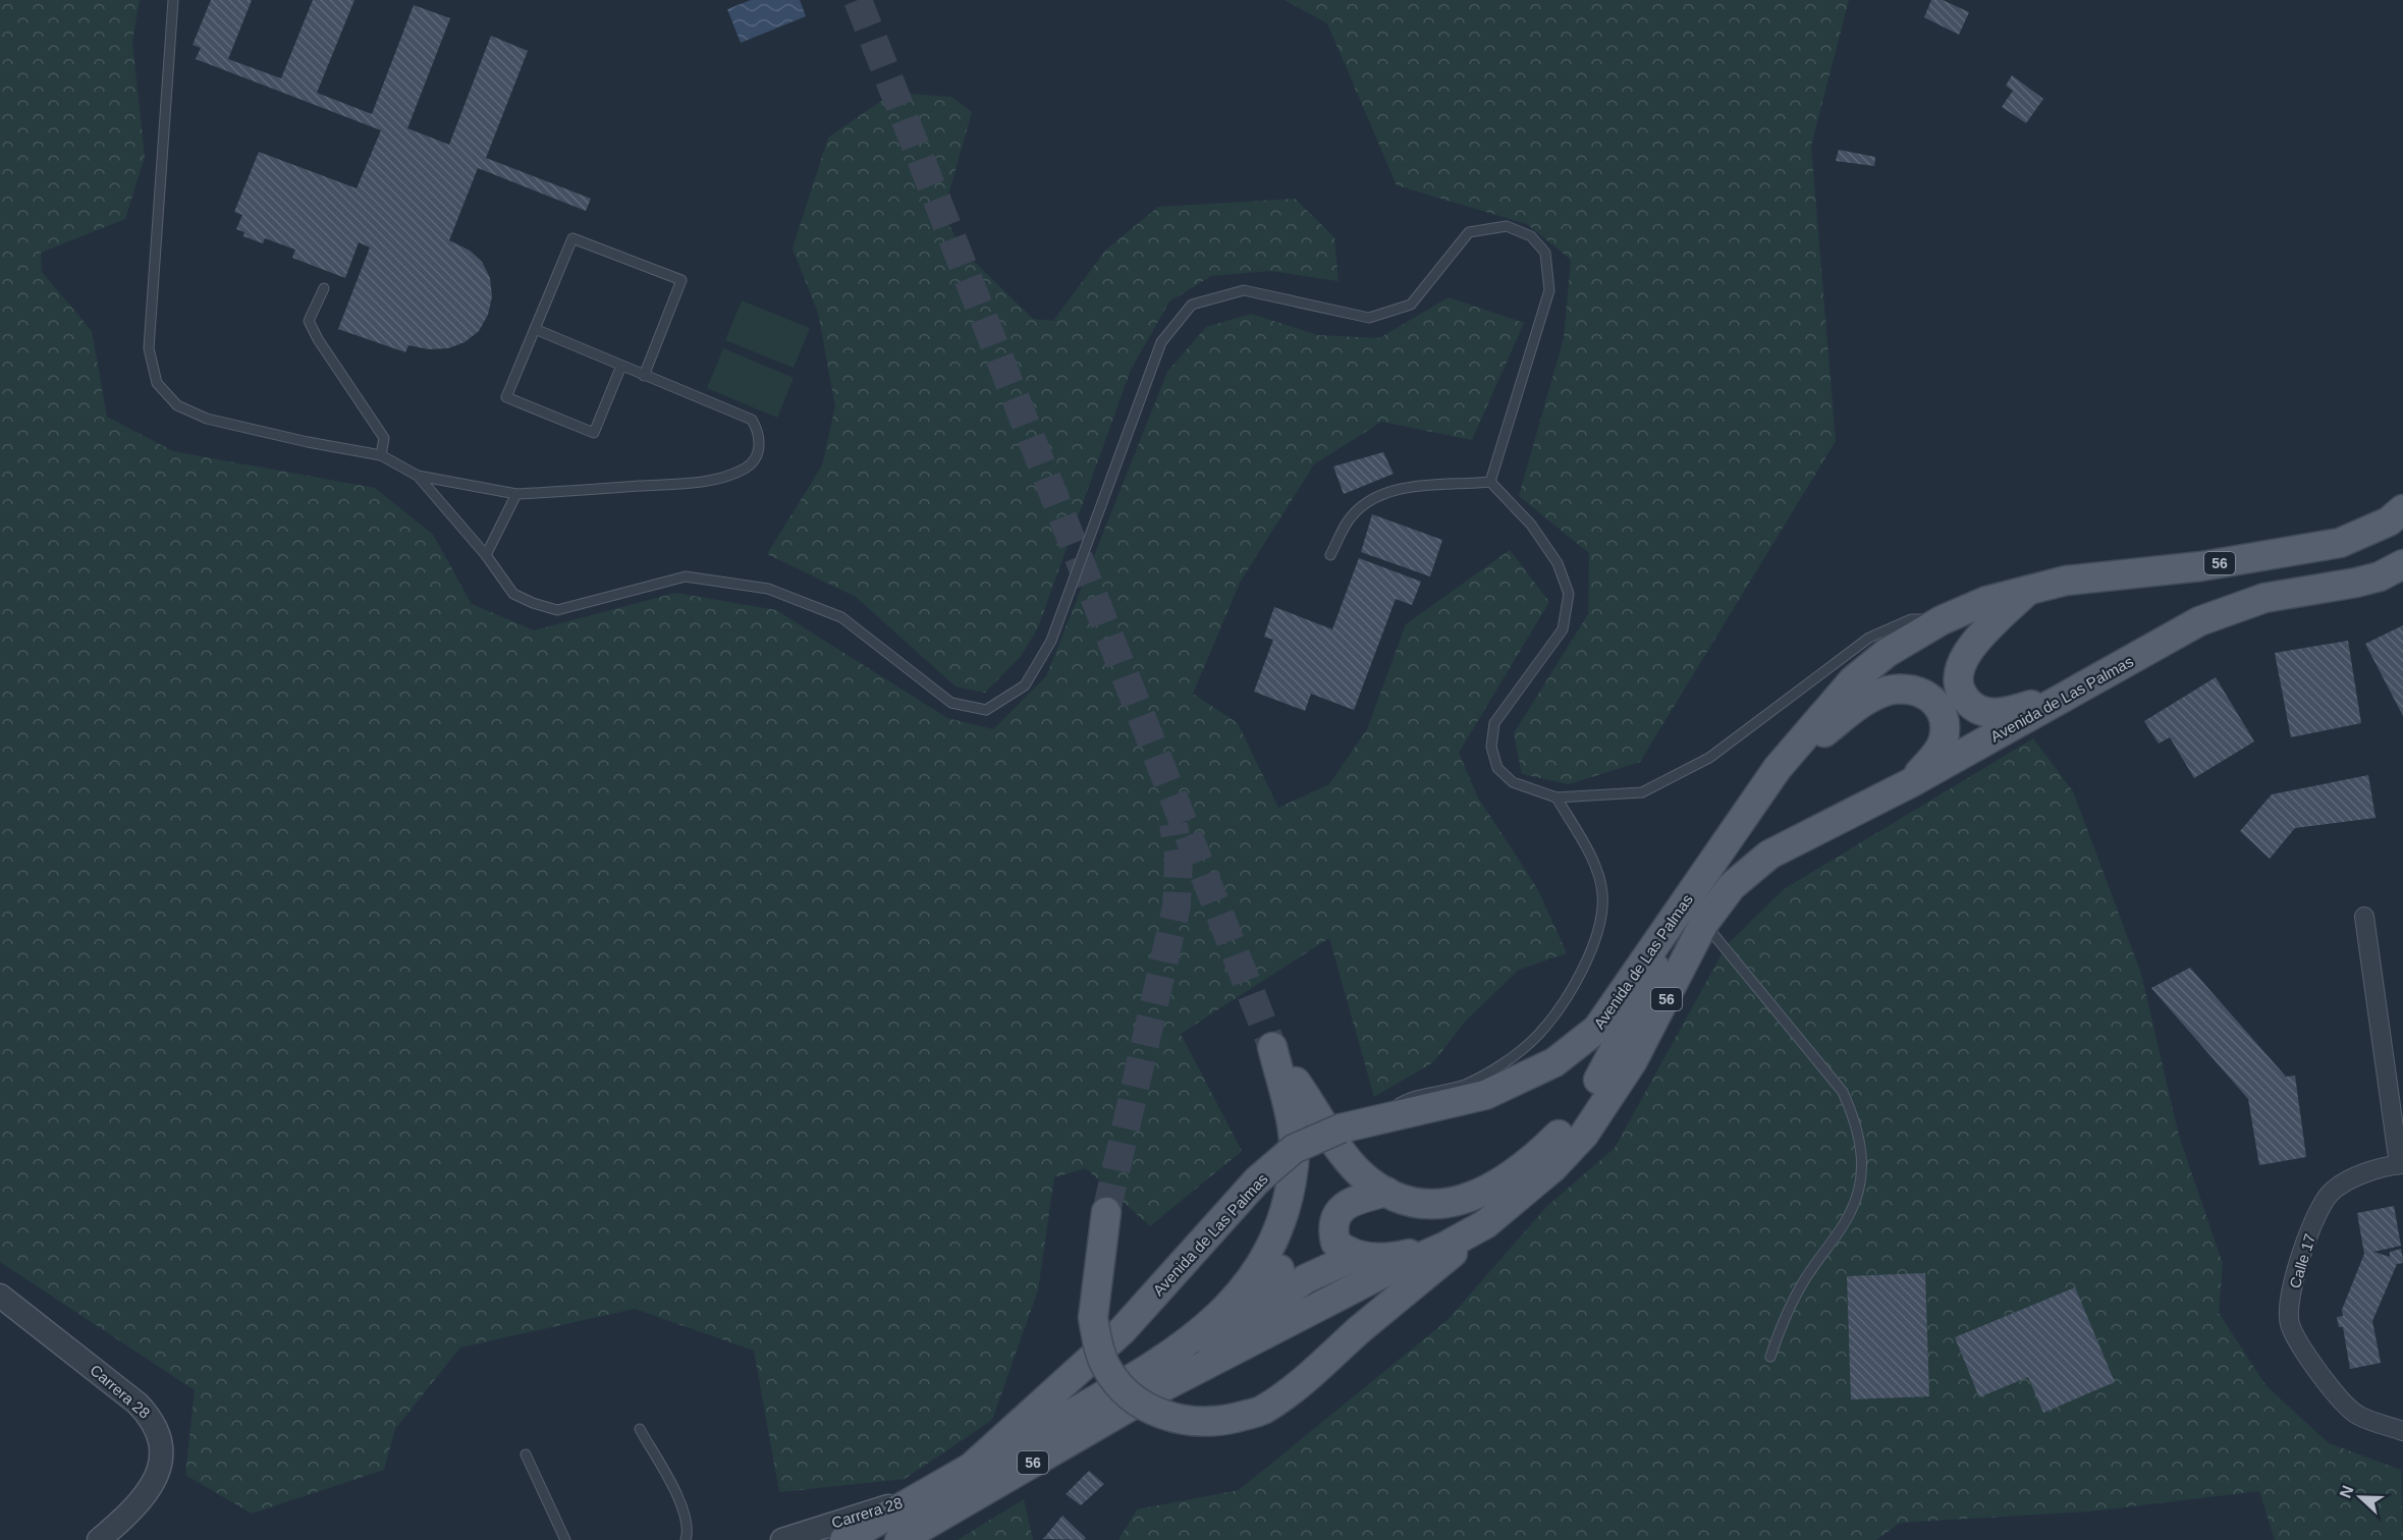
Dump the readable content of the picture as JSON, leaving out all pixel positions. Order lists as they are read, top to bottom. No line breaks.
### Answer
{"streets":{"main road":["56","Avenida de Las Palmas"],"street":["Calle 17","Carrera 28"]},"crossings":[["Avenida de Las Palmas","Carrera 28"]],"north":"left"}
